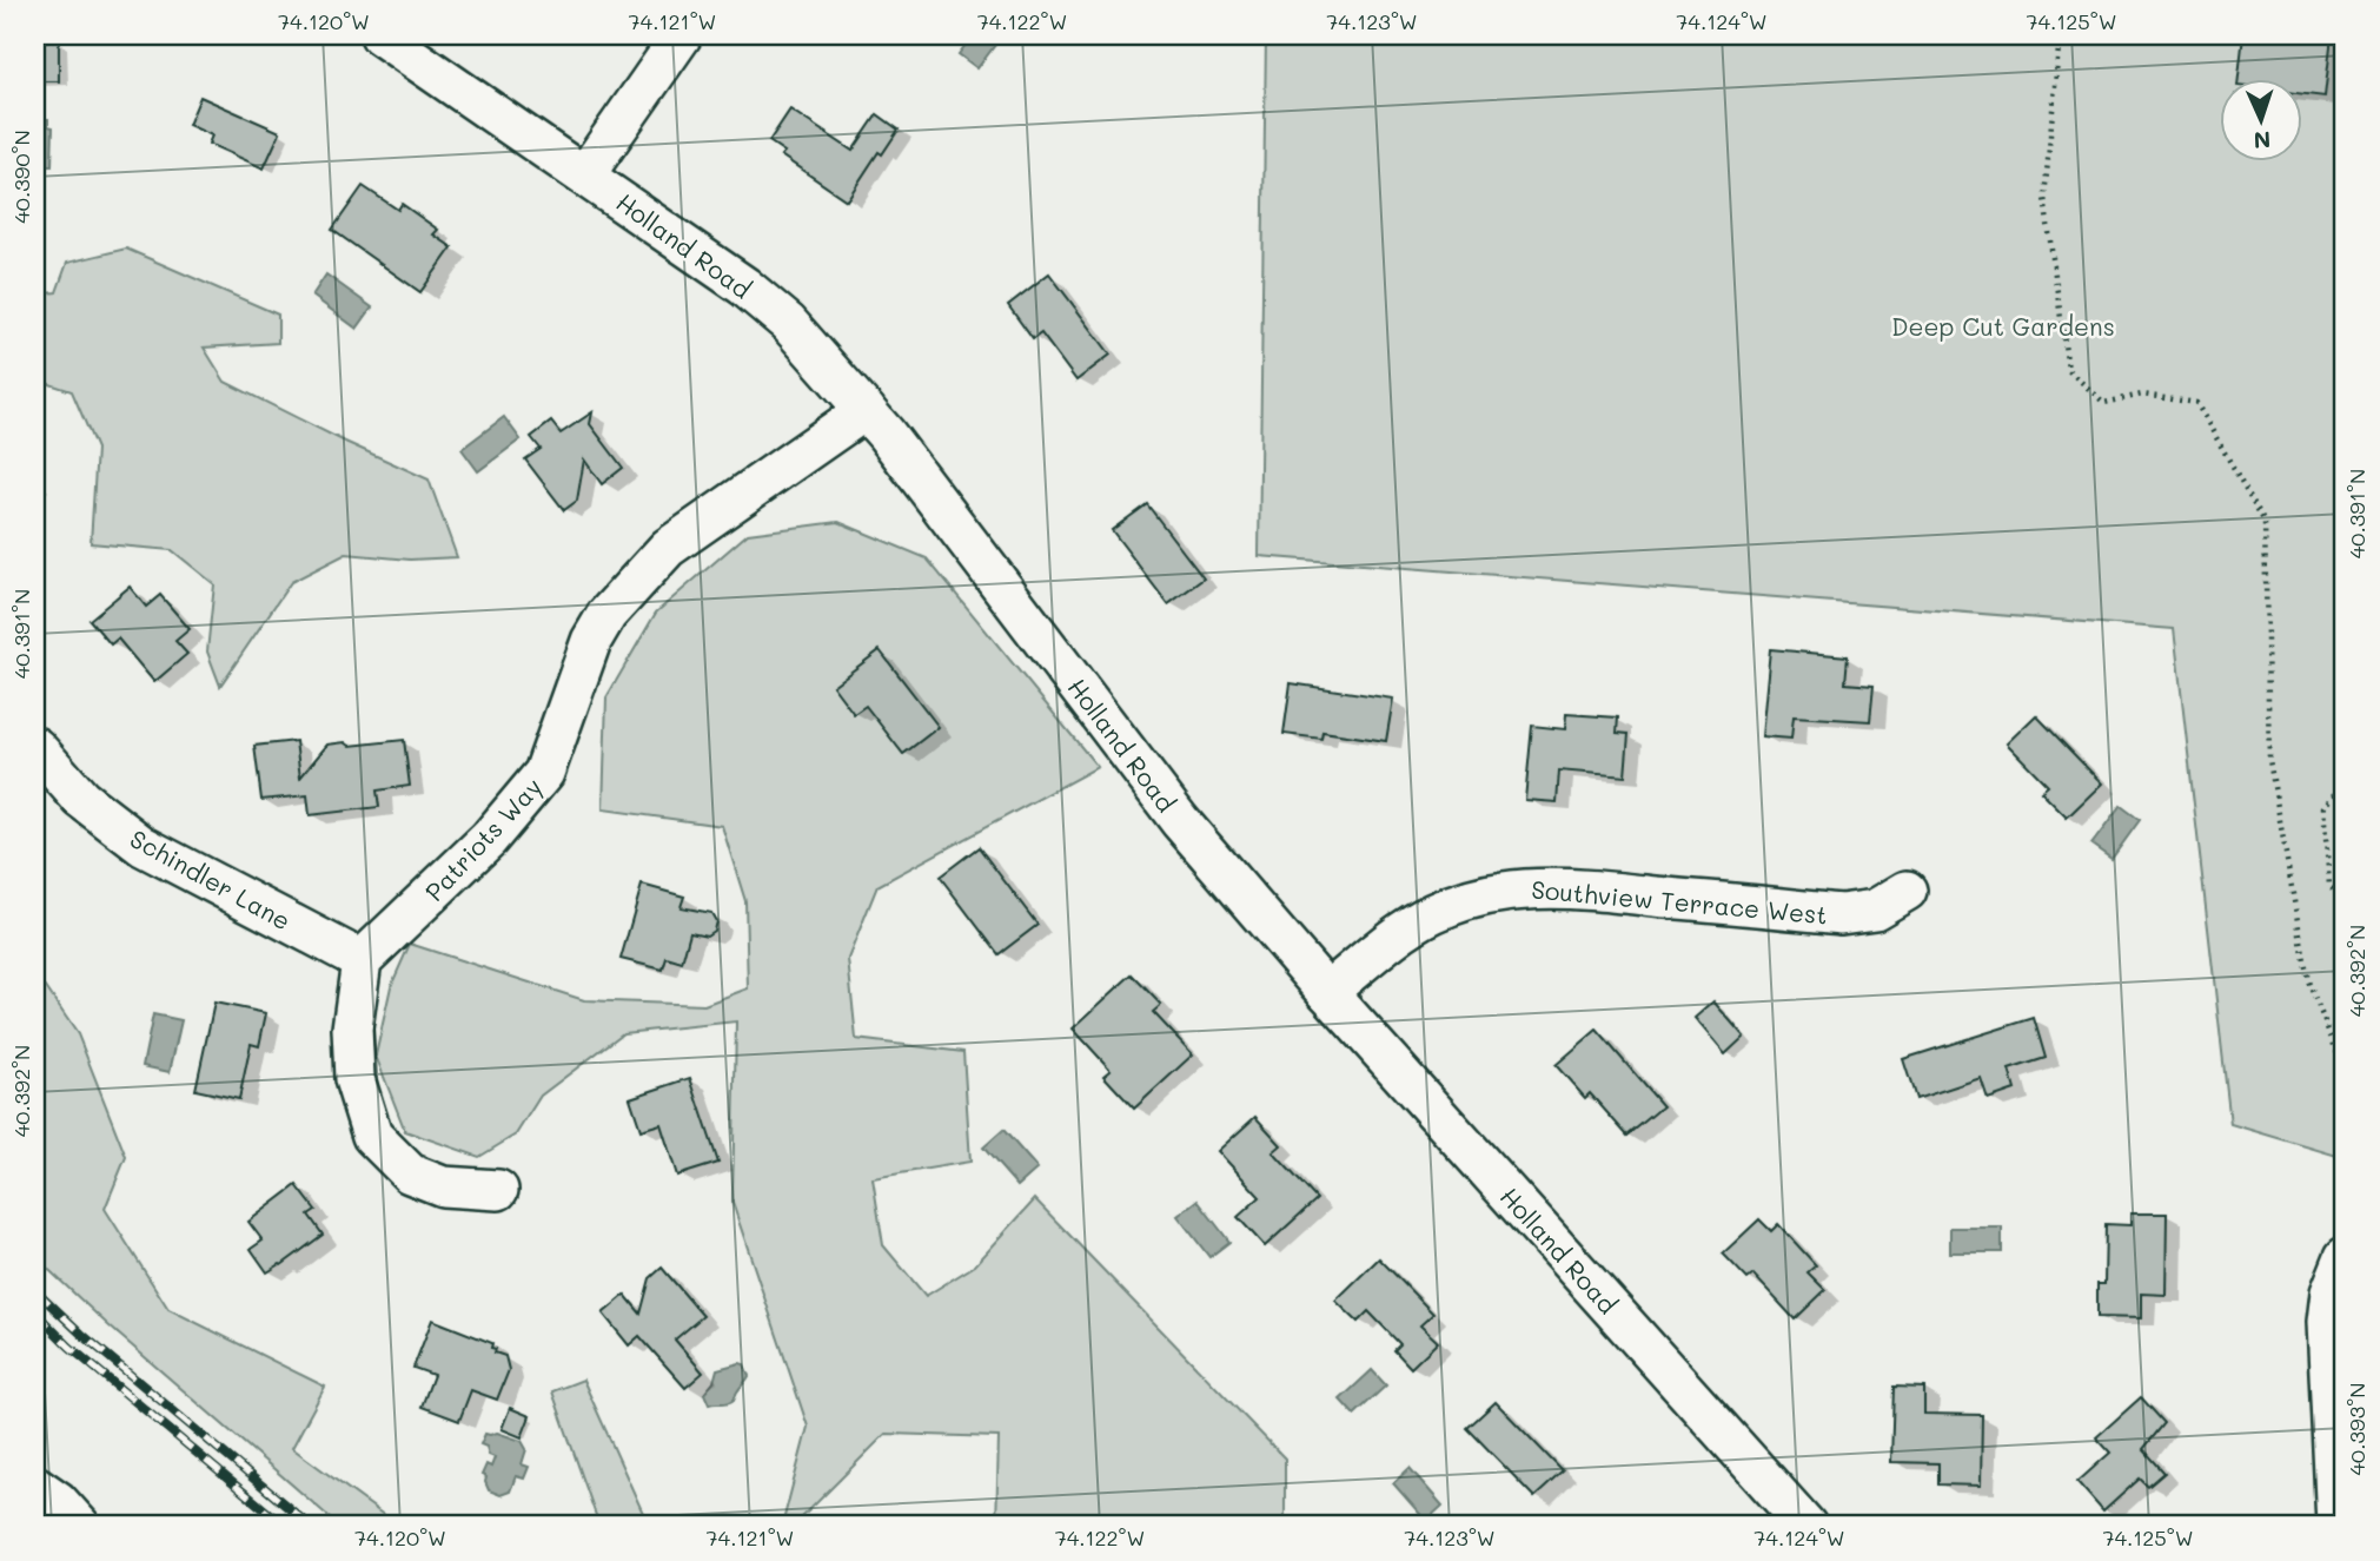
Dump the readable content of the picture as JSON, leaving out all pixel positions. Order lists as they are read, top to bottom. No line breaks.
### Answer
{"streets":{"street":["Holland Road","Patriots Way","Schindler Lane","Southview Terrace West"]},"crossings":[["Holland Road","Patriots Way"],["Holland Road","Southview Terrace West"],["Patriots Way","Schindler Lane"]],"parks":["Deep Cut Gardens"],"north":"bottom","coordinates":["74.120°W","74.121°W","74.122°W","74.123°W","74.124°W","74.125°W","40.390°N","40.391°N","40.392°N","40.393°N"]}
